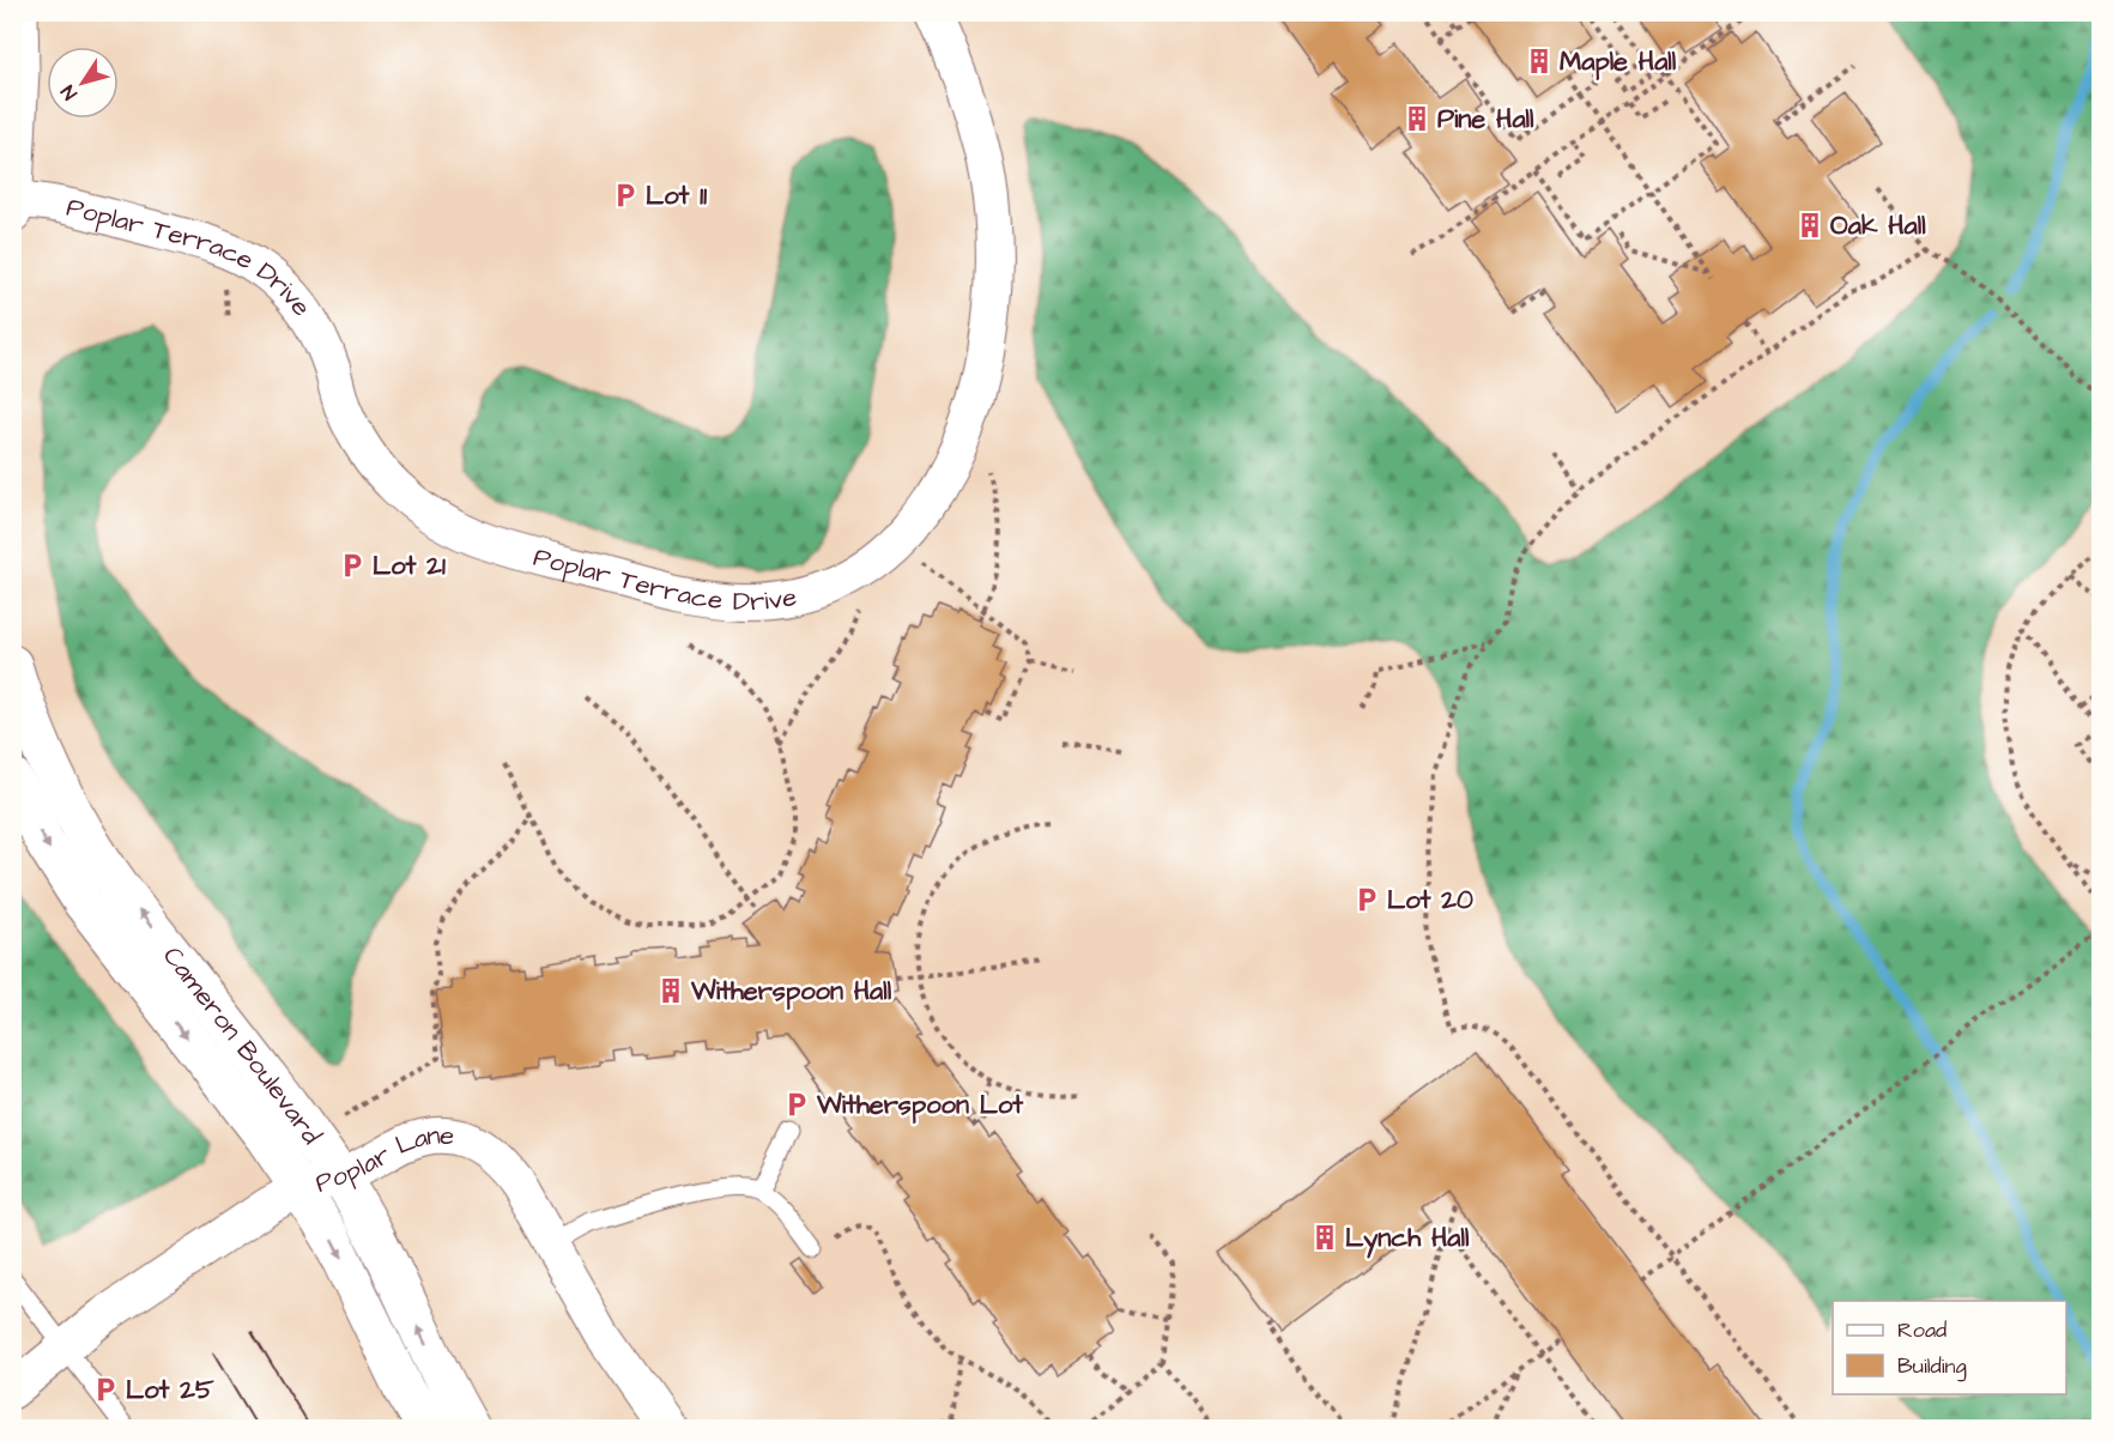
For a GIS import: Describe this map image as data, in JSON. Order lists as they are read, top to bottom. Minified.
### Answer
{"streets":{"street":["Poplar Terrace Drive","Cameron Boulevard","Poplar Lane"]},"crossings":[["Cameron Boulevard","Poplar Lane"]],"places":{"building":["Maple Hall","Pine Hall","Oak Hall","Witherspoon Hall","Lynch Hall"],"parking":["Lot 11","Lot 21","Lot 20","Witherspoon Lot","Lot 25"]},"legend":["Road","Building"],"north":"bottom left"}
